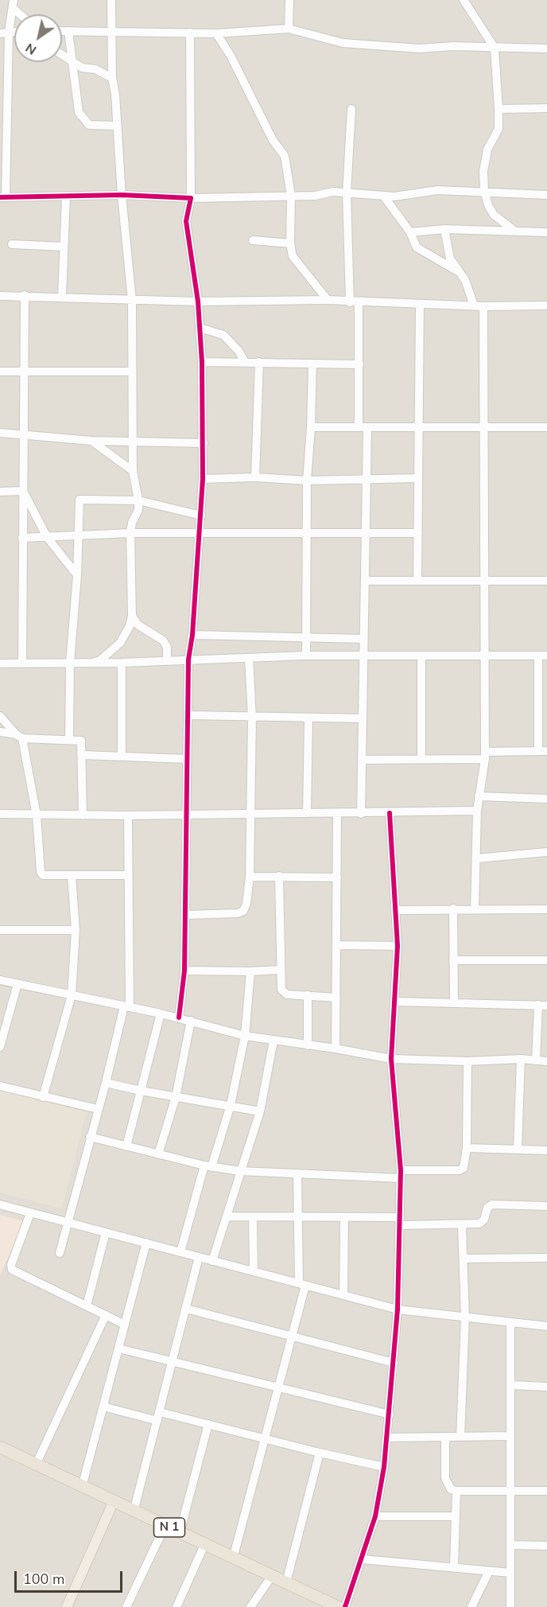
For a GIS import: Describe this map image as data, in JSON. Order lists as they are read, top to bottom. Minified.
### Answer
{"streets":{"highway":["N 1"]},"scale_bar":"100 m","north":"bottom left"}
